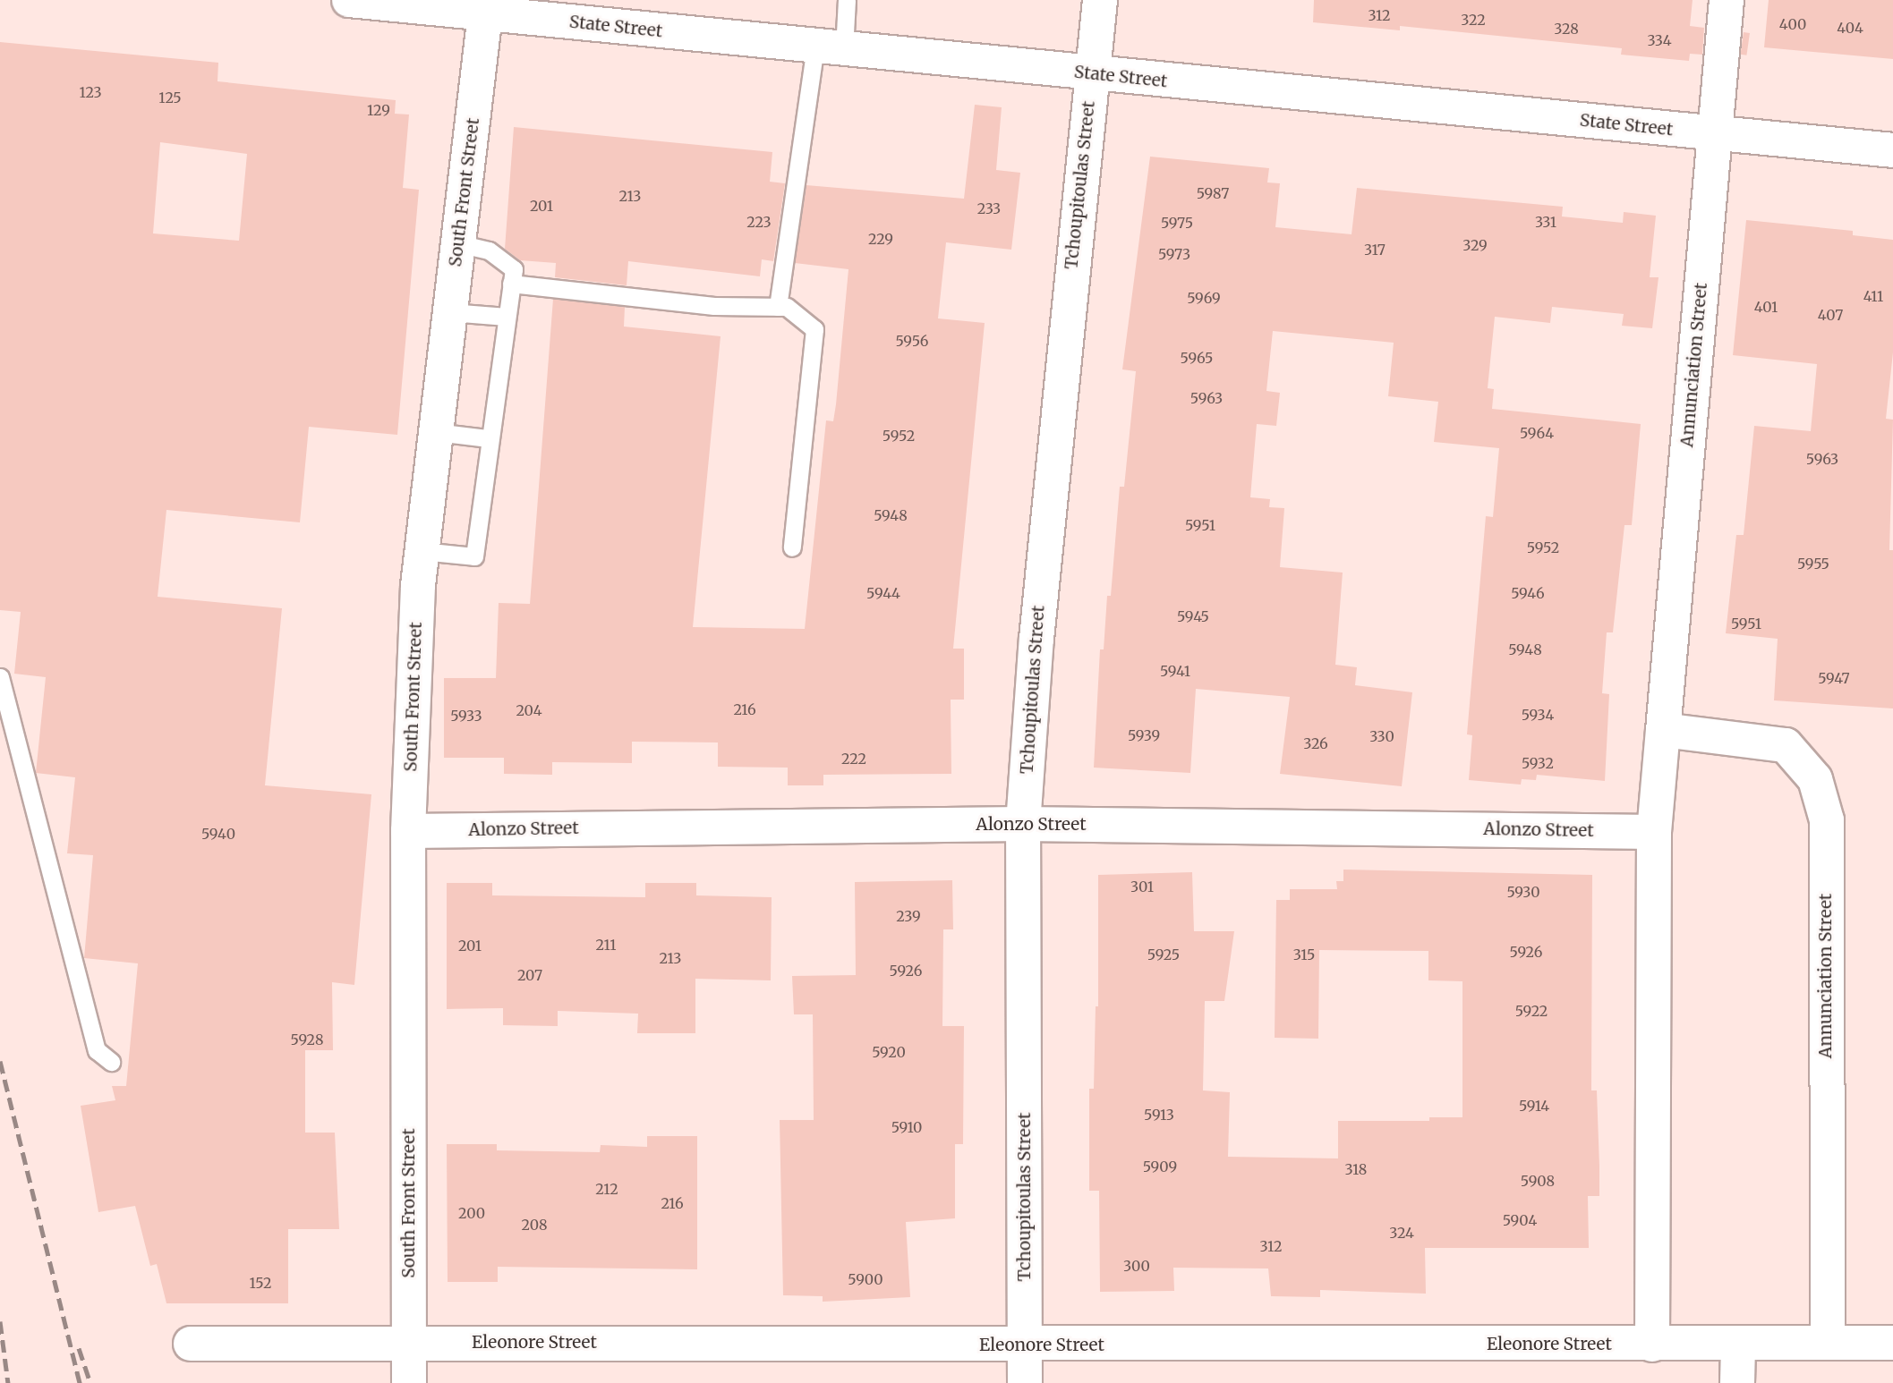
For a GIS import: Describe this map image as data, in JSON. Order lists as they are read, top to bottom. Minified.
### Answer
{"streets":{"street":["State Street","Tchoupitoulas Street","South Front Street","Annunciation Street","Alonzo Street","Eleonore Street"]},"crossings":[["State Street","Tchoupitoulas Street"],["State Street","South Front Street"],["State Street","Annunciation Street"],["Tchoupitoulas Street","Alonzo Street"],["Tchoupitoulas Street","Eleonore Street"],["South Front Street","Alonzo Street"],["South Front Street","Eleonore Street"],["Annunciation Street","Alonzo Street"],["Annunciation Street","Eleonore Street"]],"house_numbers":["312","322","400","404","328","334","123","125","129","5987","213","201","233","223","331","5975","229","329","317","5973","411","5969","401","407","5956","5965","5963","5964","5952","5963","5948","5951","5952","5955","5944","5946","5945","5951","5948","5941","5947","216","204","5934","5933","5939","330","326","222","5932","5940","301","5930","239","211","201","5926","5925","315","213","5926","207","5922","5928","5920","5914","5913","5910","5909","318","5908","212","216","200","5904","208","324","312","300","5900","152"]}
